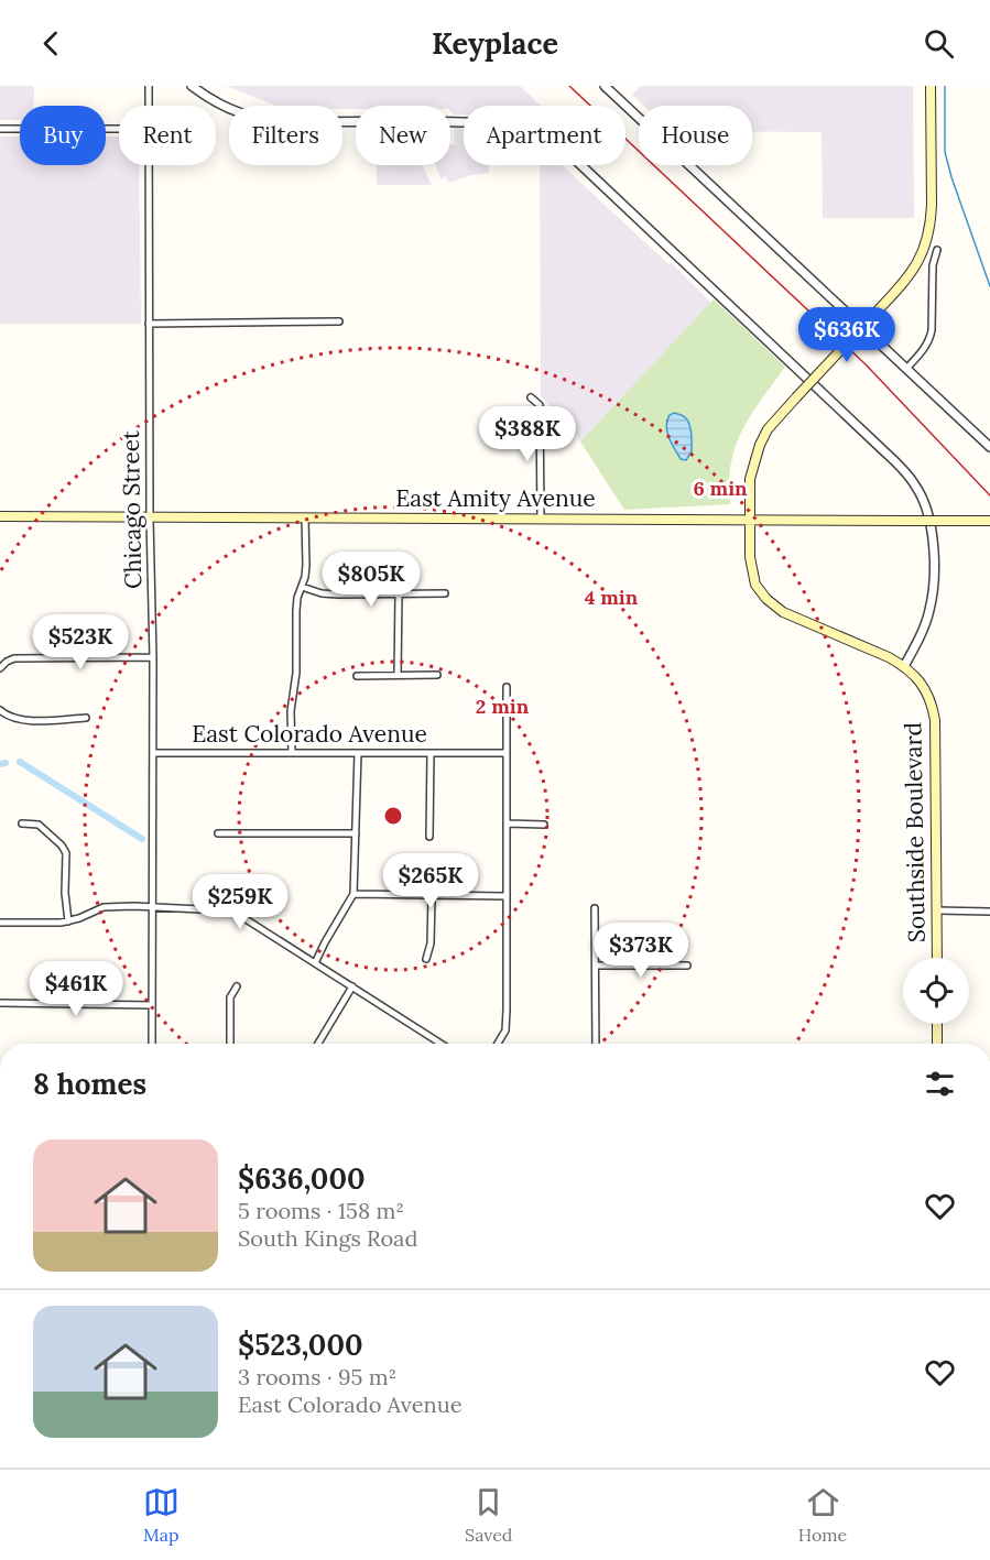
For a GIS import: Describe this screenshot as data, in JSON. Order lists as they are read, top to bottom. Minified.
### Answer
{"streets":{"main road":["East Amity Avenue","Southside Boulevard"],"street":["Chicago Street","East Colorado Avenue"]},"crossings":[["East Amity Avenue","Chicago Street"],["Chicago Street","East Colorado Avenue"]],"page":{"header":"Keyplace","chip":["Buy","Rent","Filters","New","Apartment","House"],"price":["$636K","$388K","$805K","$523K","$265K","$259K","$373K","$461K"],"heading":"8 homes","list":[{"name":"$636,000","note":"5 rooms · 158 m² · South Kings Road"},{"name":"$523,000","note":"3 rooms · 95 m² · East Colorado Avenue"}],"tabs":["Map","Saved","Home"]},"rings":["6 min","4 min","2 min"]}
